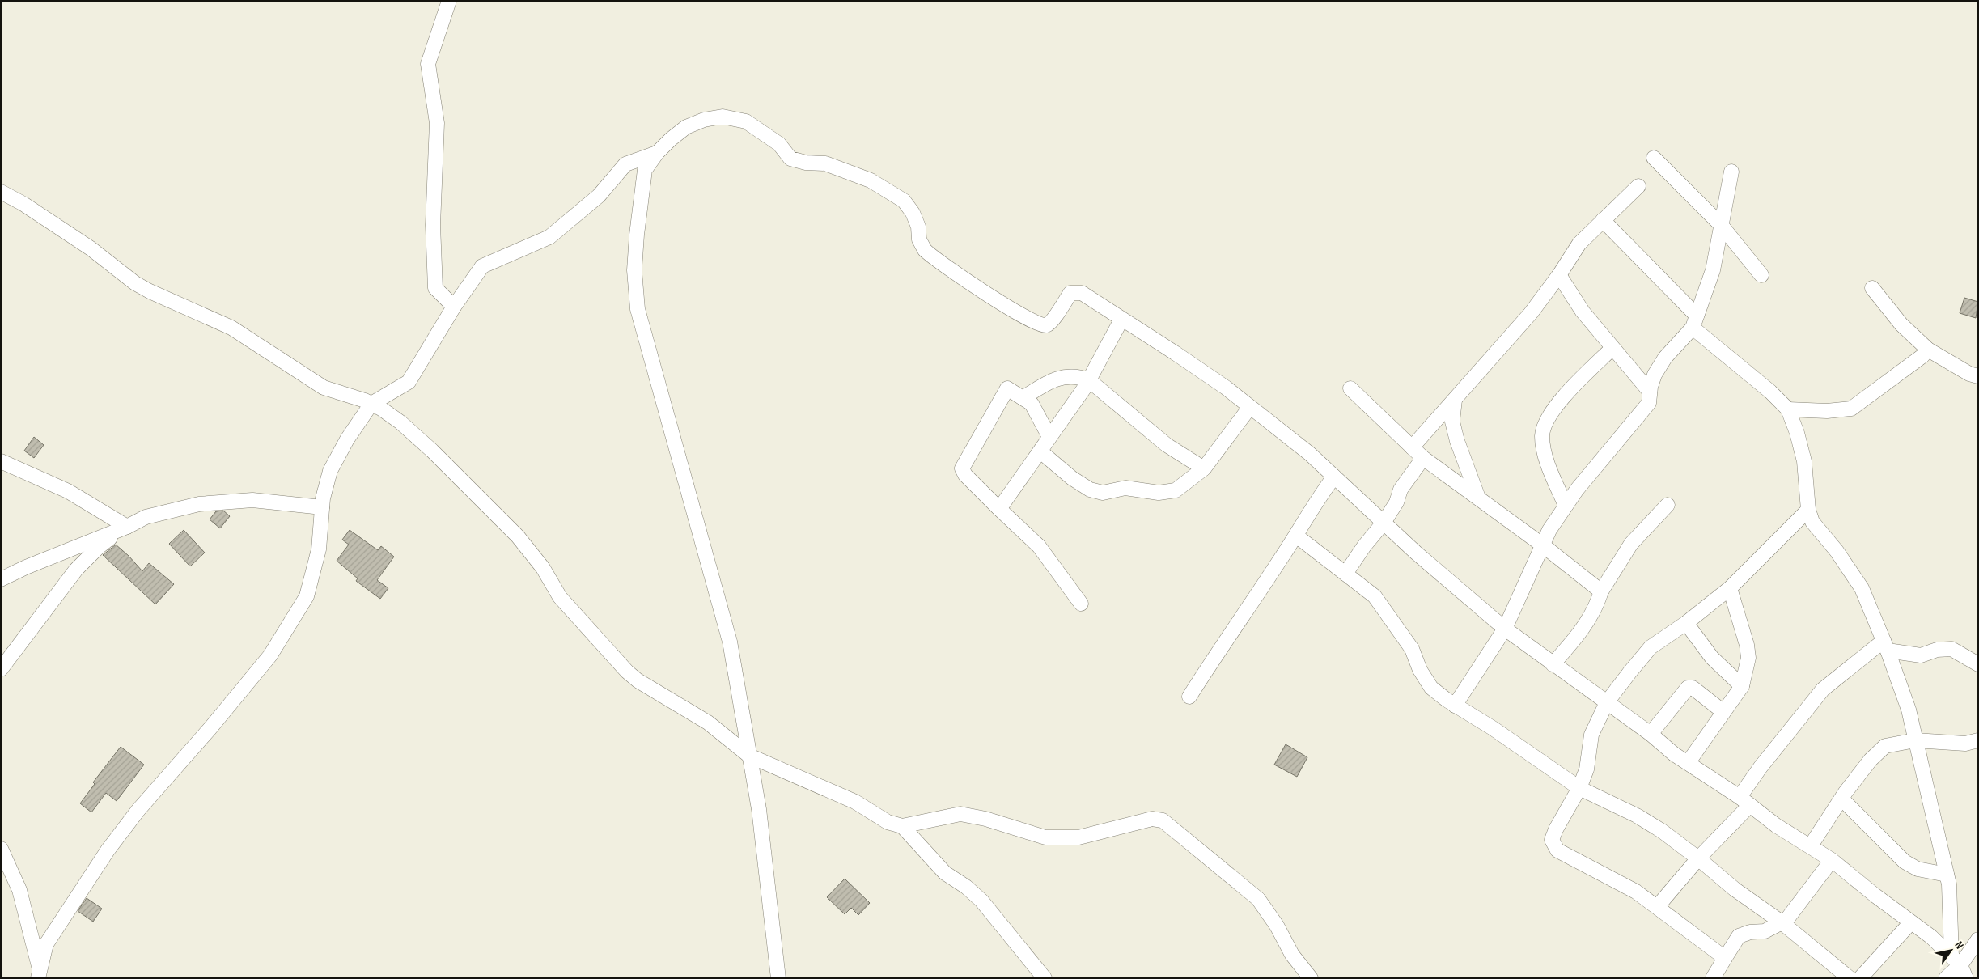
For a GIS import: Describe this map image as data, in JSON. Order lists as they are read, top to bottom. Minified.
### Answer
{"north":"top right"}
